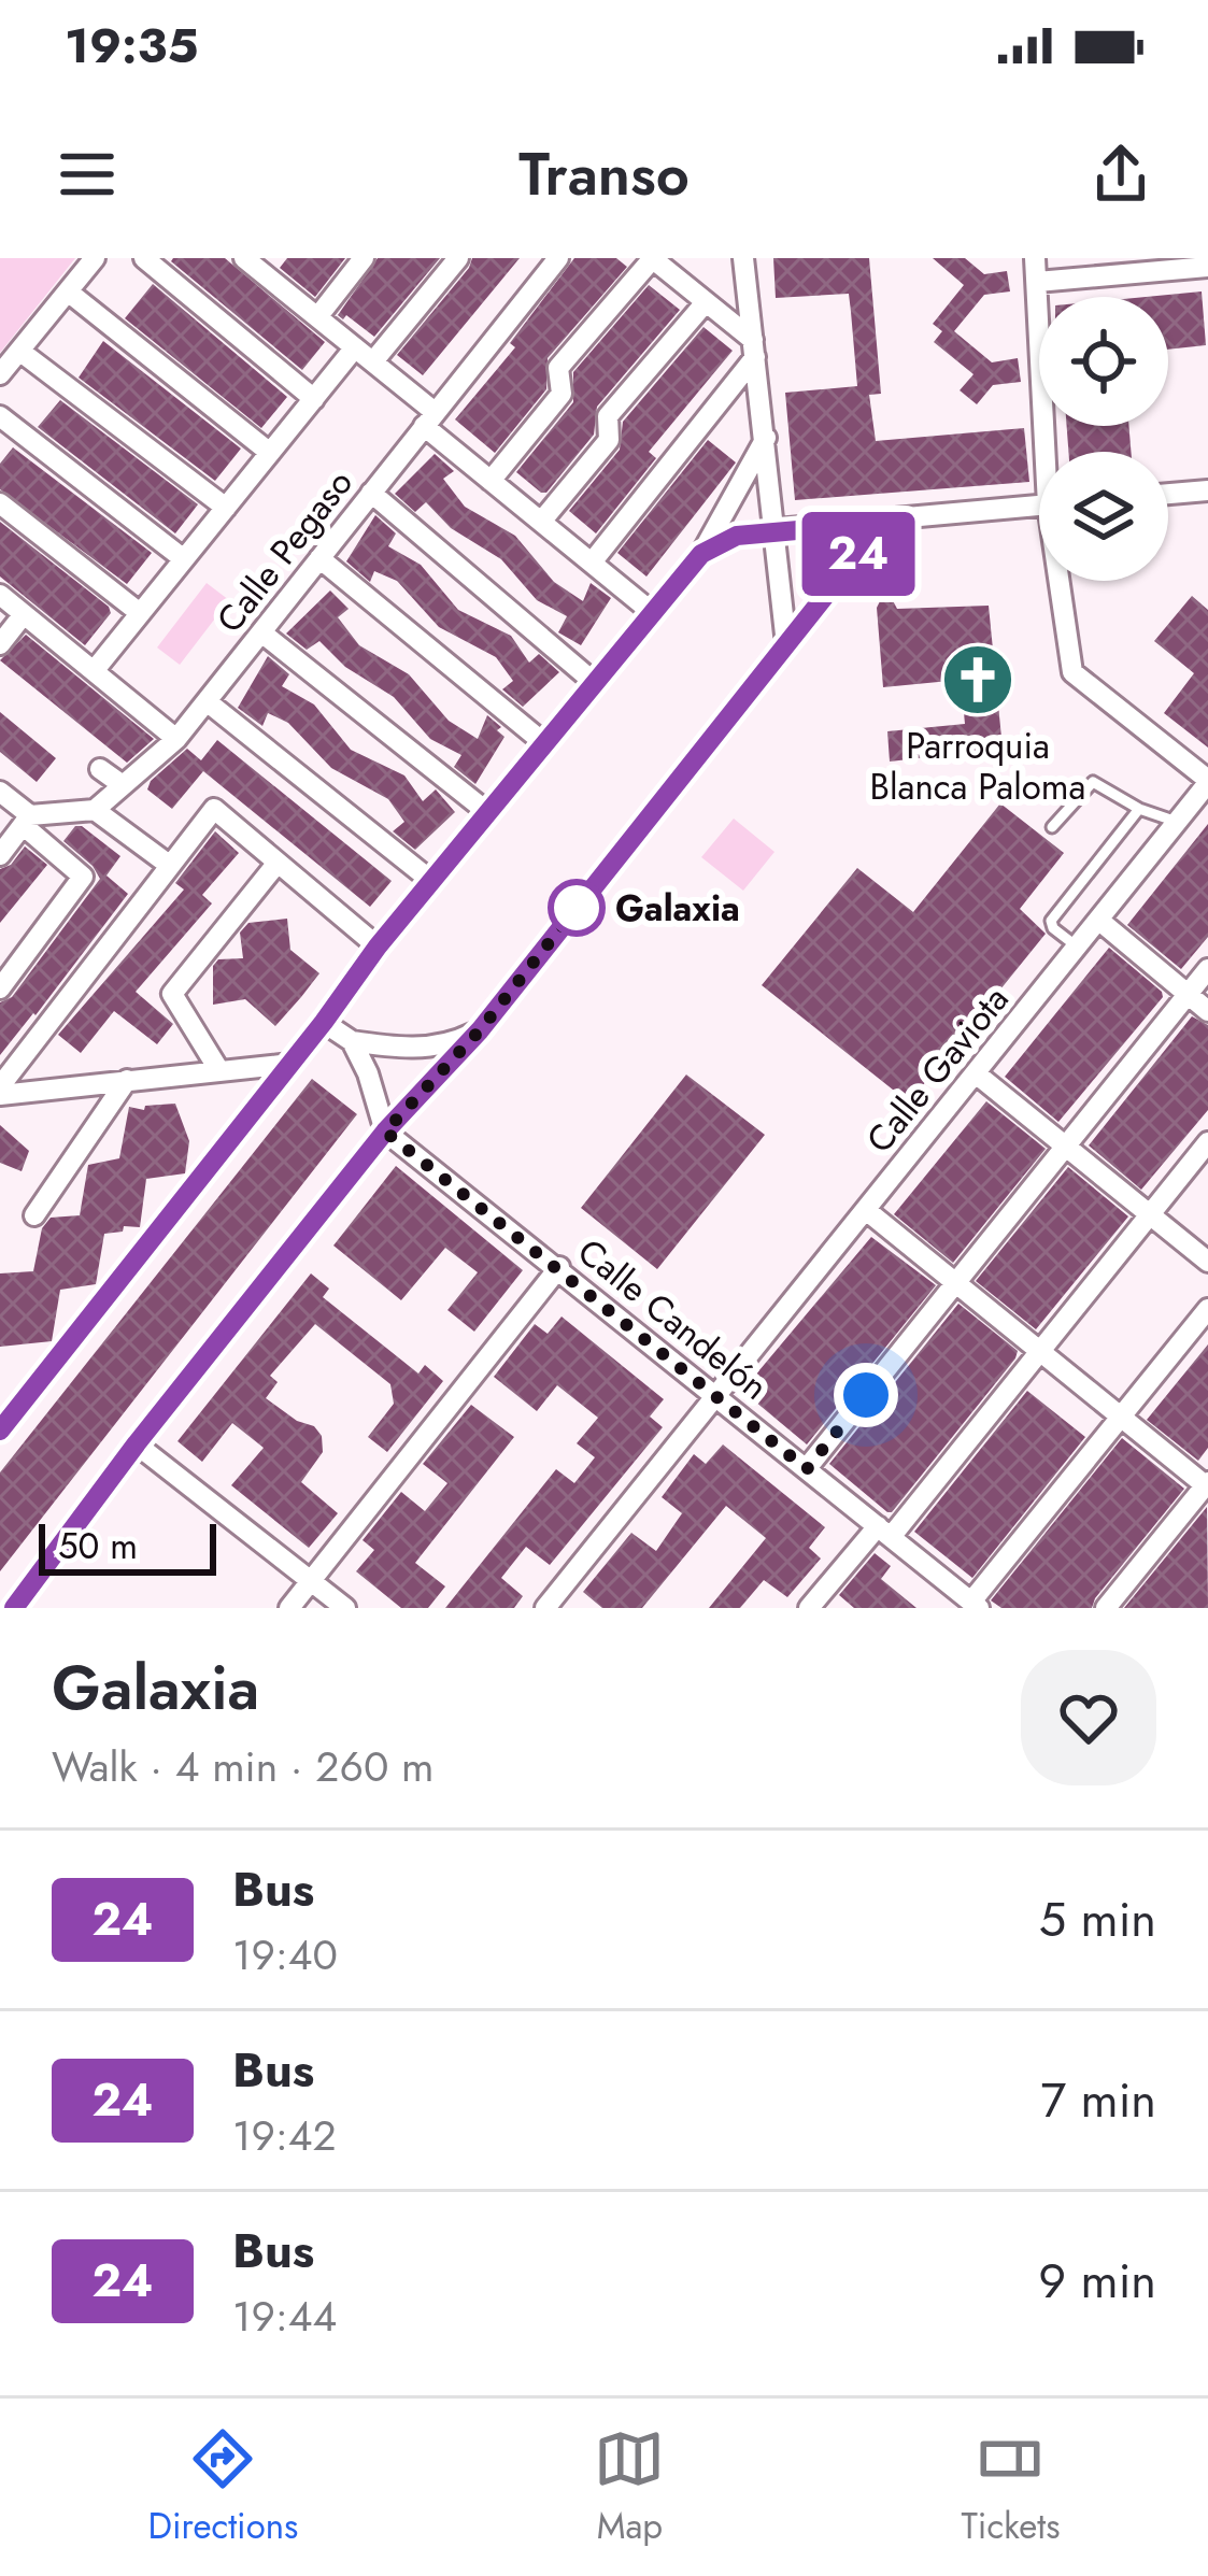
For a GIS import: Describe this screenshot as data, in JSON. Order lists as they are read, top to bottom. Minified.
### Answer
{"streets":{"street":["Calle Pegaso","Calle Gaviota","Calle Candelón"]},"crossings":[["Calle Gaviota","Calle Candelón"]],"places":{"church":["Parroquia Blanca Paloma"],"other":["Galaxia"]},"lines":["bus line 24"],"scale_bar":"50 m","page":{"status":"19:35","header":"Transo","on_map":"24","scale":"50 m","heading":["Galaxia","Walk · 4 min · 260 m"],"list":[{"mark":"24","name":"Bus","note":"19:40","value":"5 min"},{"mark":"24","name":"Bus","note":"19:42","value":"7 min"},{"mark":"24","name":"Bus","note":"19:44","value":"9 min"}],"tabs":["Directions","Map","Tickets"]}}
